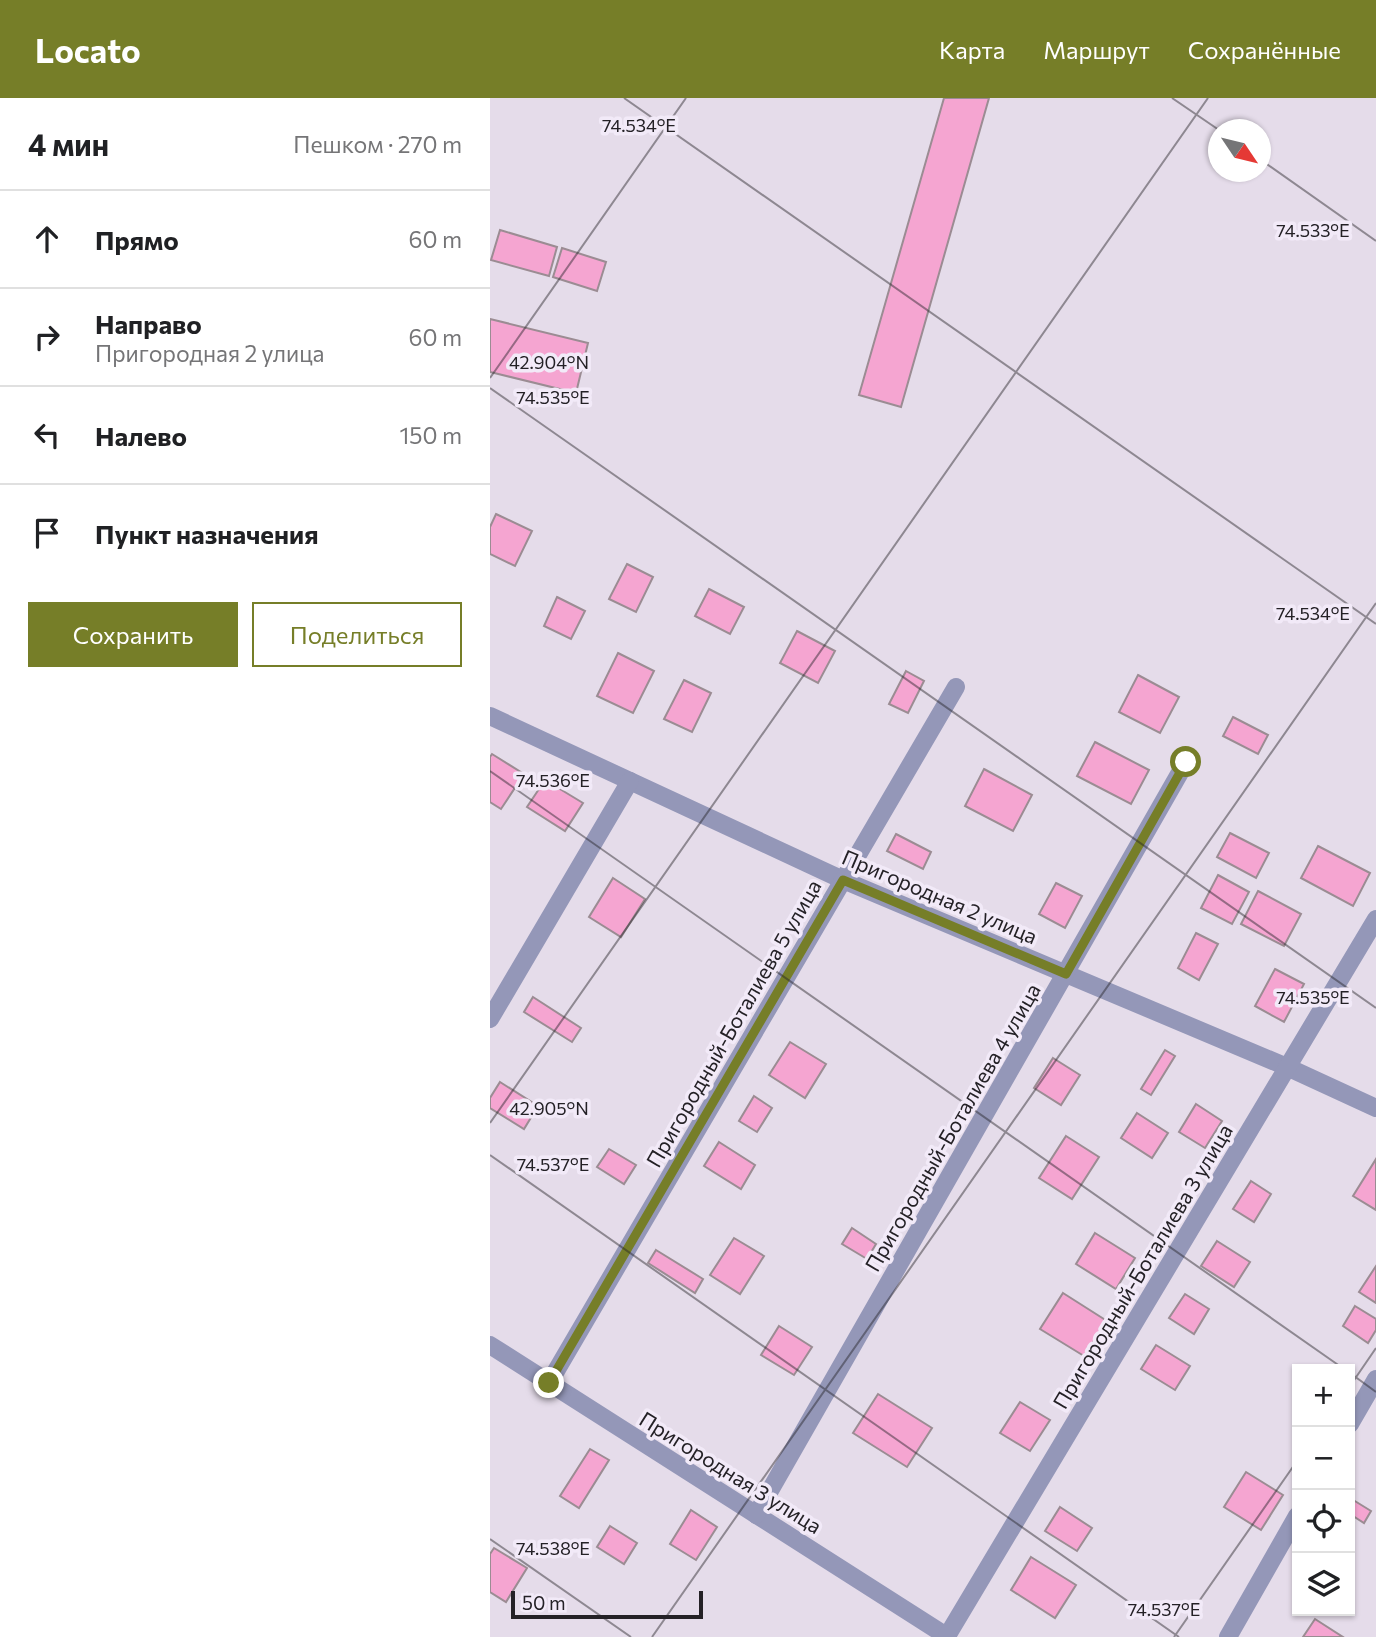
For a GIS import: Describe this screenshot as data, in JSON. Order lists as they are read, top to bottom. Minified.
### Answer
{"streets":{"street":["Пригородная 2 улица","Пригородный-Боталиева 5 улица","Пригородный-Боталиева 4 улица","Пригородный-Боталиева 3 улица","Пригородная 3 улица"]},"crossings":[["Пригородная 2 улица","Пригородный-Боталиева 5 улица"],["Пригородная 2 улица","Пригородный-Боталиева 4 улица"],["Пригородная 2 улица","Пригородный-Боталиева 3 улица"],["Пригородный-Боталиева 5 улица","Пригородная 3 улица"],["Пригородный-Боталиева 4 улица","Пригородная 3 улица"],["Пригородный-Боталиева 3 улица","Пригородная 3 улица"]],"scale_bar":"50 m","north":"bottom right","page":{"header":"Locato","nav":["Карта","Маршрут","Сохранённые"],"heading":["4 мин","Пешком · 270 m"],"list":[["Прямо","60 m"],["Направо","Пригородная 2 улица","60 m"],["Налево","150 m"],"Пункт назначения"],"buttons":["Сохранить","Поделиться"],"map_buttons":["+","−"],"scale":"50 m"},"coordinates":["74.534°E","74.533°E","42.904°N","74.535°E","74.536°E","42.905°N","74.537°E","74.538°E"]}
